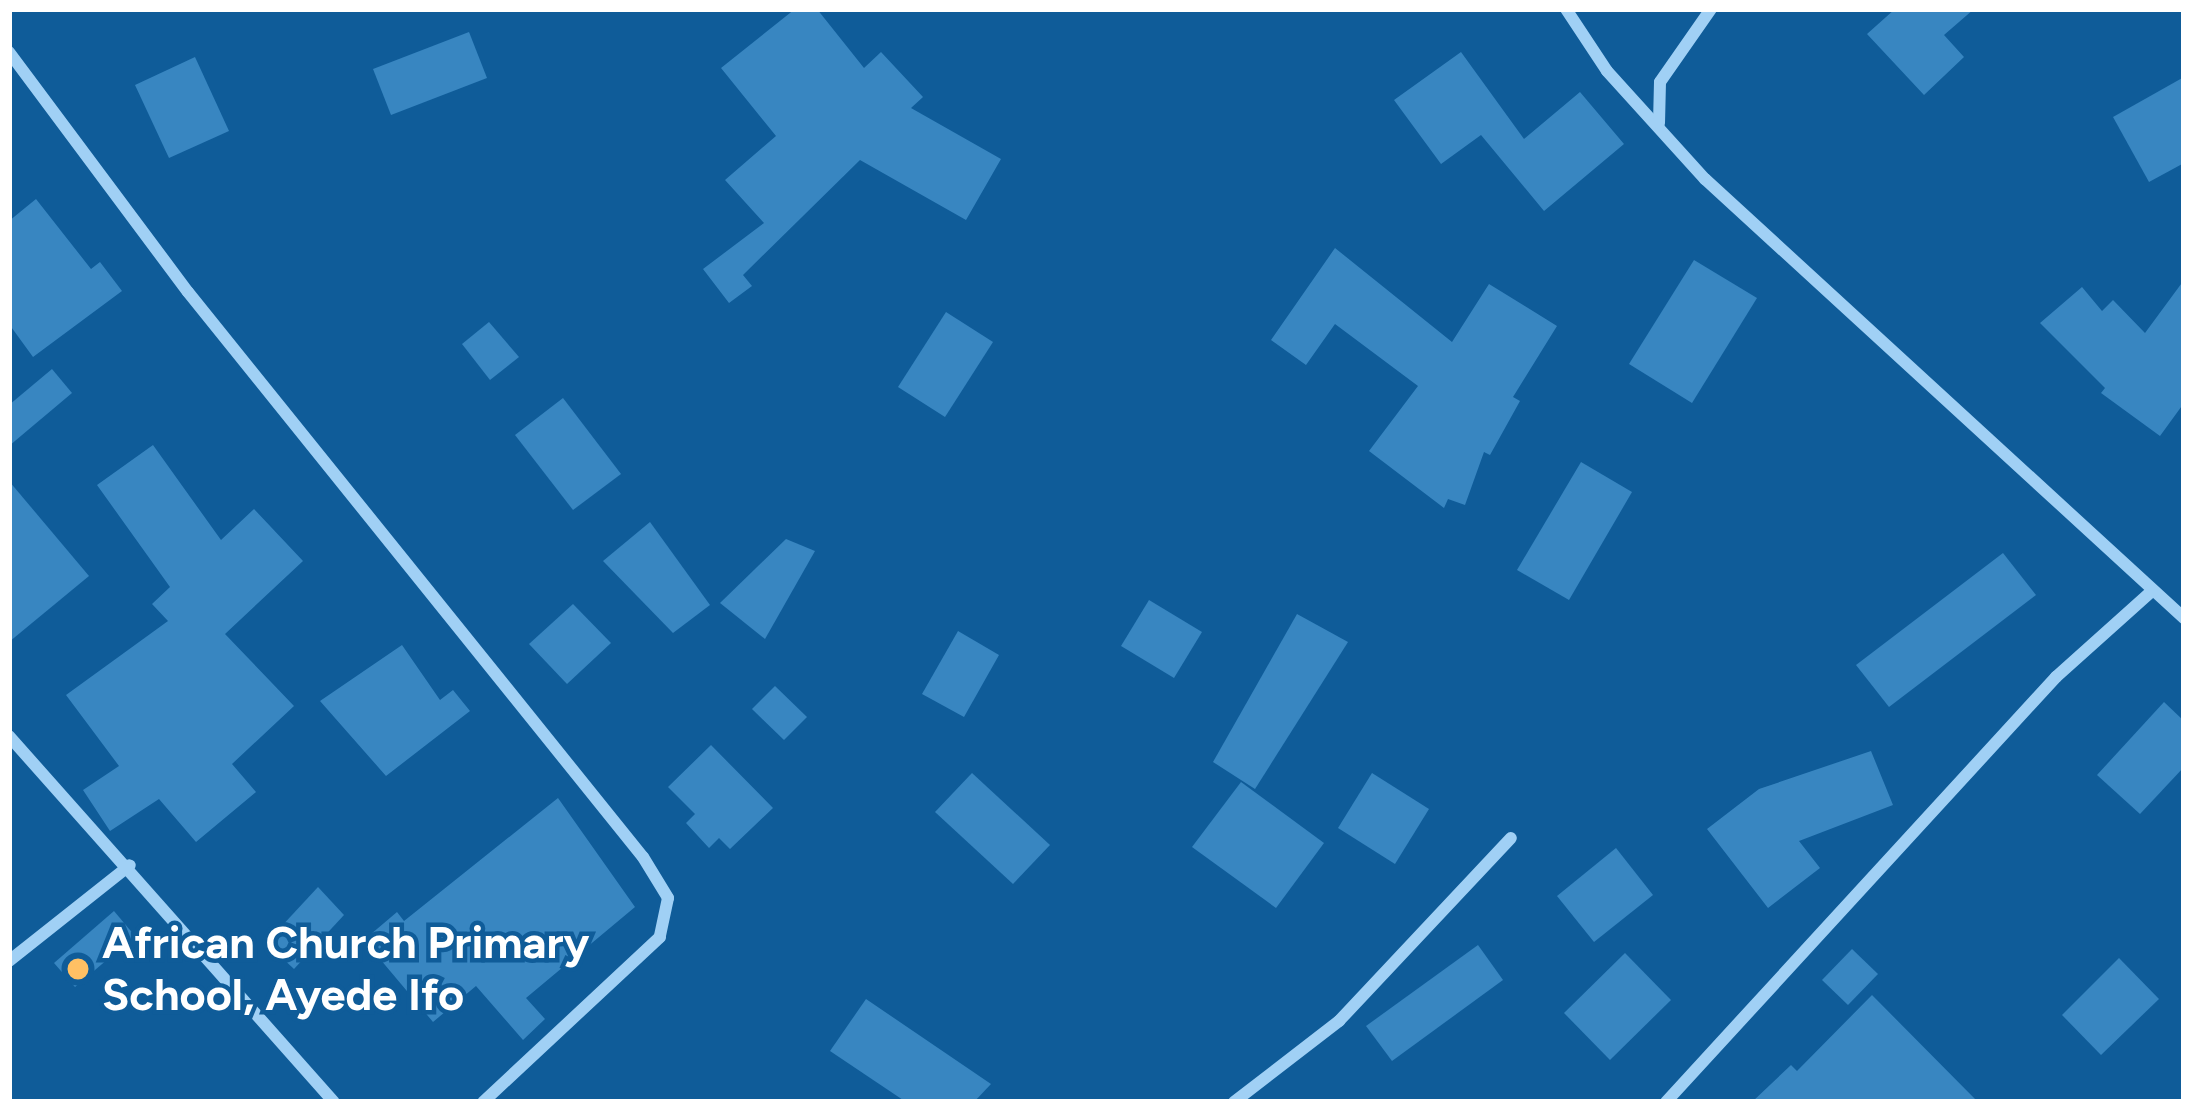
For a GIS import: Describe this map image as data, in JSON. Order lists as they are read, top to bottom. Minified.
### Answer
{"places":["African Church Primary School, Ayede Ifo"]}
